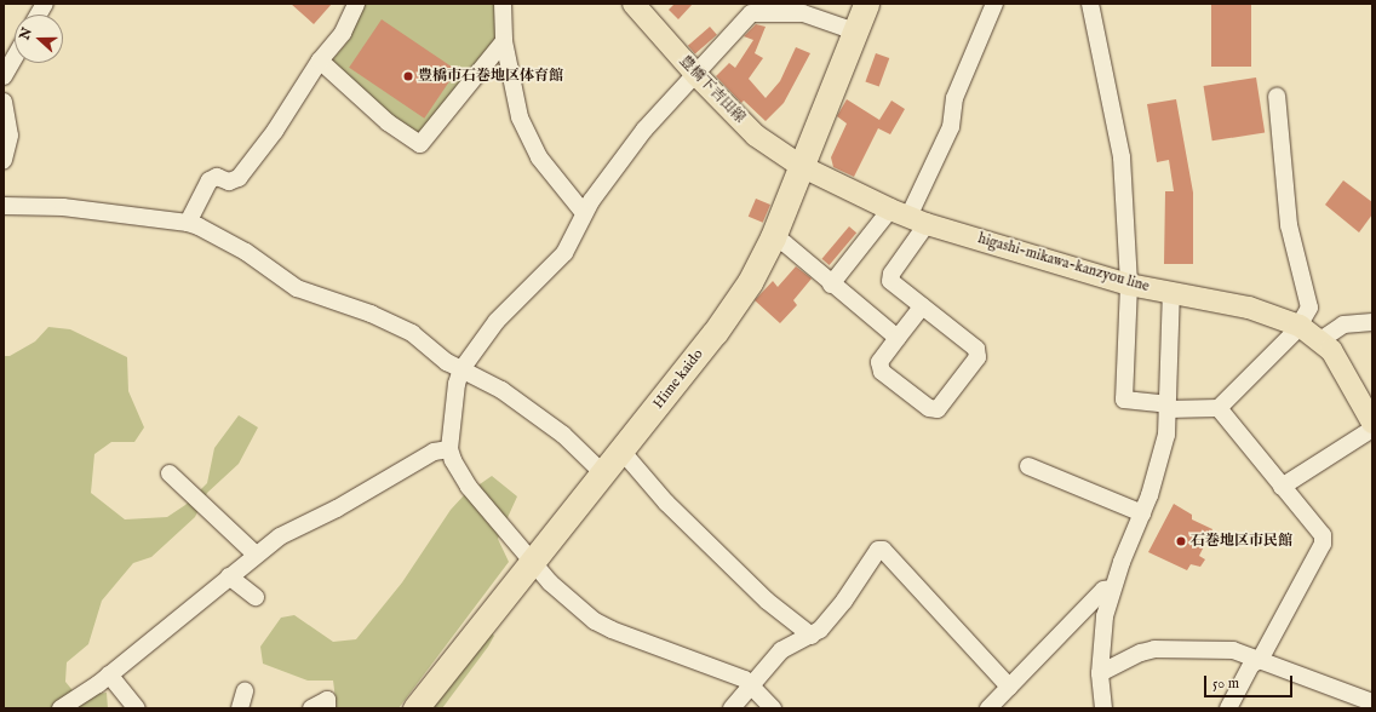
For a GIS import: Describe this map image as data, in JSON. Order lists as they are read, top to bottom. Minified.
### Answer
{"streets":{"highway":["Hime kaido"],"main road":["豊橋下吉田線","higashi-mikawa-kanzyou line"]},"crossings":[["豊橋下吉田線","higashi-mikawa-kanzyou line"],["豊橋下吉田線","Hime kaido"],["higashi-mikawa-kanzyou line","Hime kaido"]],"places":["豊橋市石巻地区体育館","石巻地区市民館"],"scale_bar":"50 m","north":"left"}
